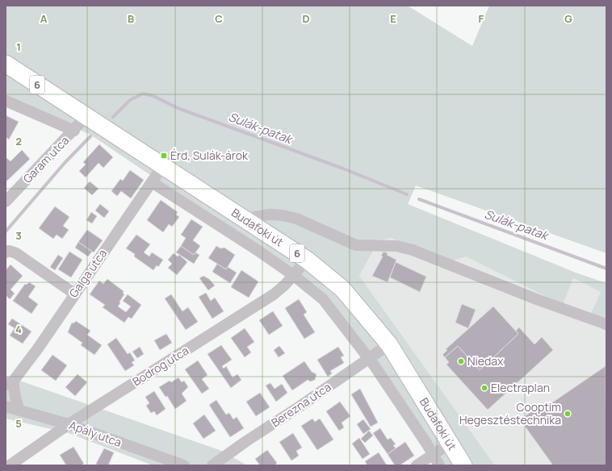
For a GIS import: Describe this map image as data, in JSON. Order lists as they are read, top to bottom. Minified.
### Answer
{"streets":{"main road":["6","Budafoki út"],"street":["Garam utca","Galga utca","Bodrog utca","Berezna utca","Apály utca"]},"crossings":[["Garam utca","Budafoki út"],["Budafoki út","Galga utca"],["Budafoki út","Bodrog utca"],["Budafoki út","Berezna utca"],["Galga utca","Apály utca"],["Bodrog utca","Apály utca"]],"water":["Sulák-patak"],"places":{"transit":["Érd, Sulák-árok"],"other":["Niedax","Electraplan","Cooptim Hegesztéstechnika"]},"grid":{"columns":["A","B","C","D","E","F","G"],"rows":["1","2","3","4","5"]}}
